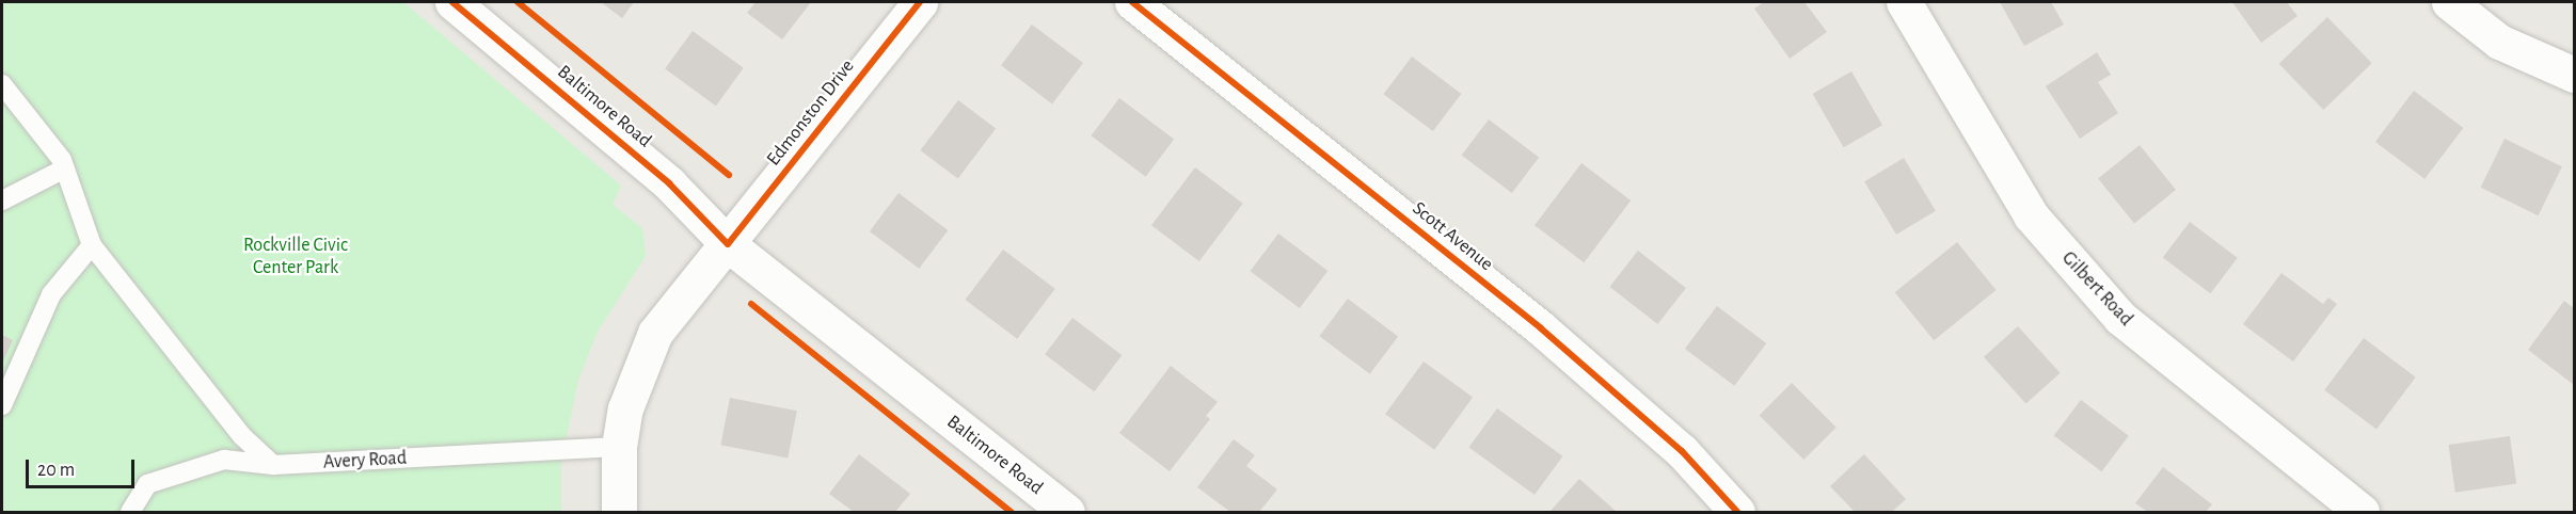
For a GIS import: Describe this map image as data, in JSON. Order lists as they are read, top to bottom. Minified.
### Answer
{"streets":{"street":["Baltimore Road","Edmonston Drive","Scott Avenue","Gilbert Road"],"lane":["Avery Road"]},"crossings":[["Baltimore Road","Edmonston Drive"],["Edmonston Drive","Avery Road"]],"parks":["Rockville Civic Center Park"],"scale_bar":"20 m"}
